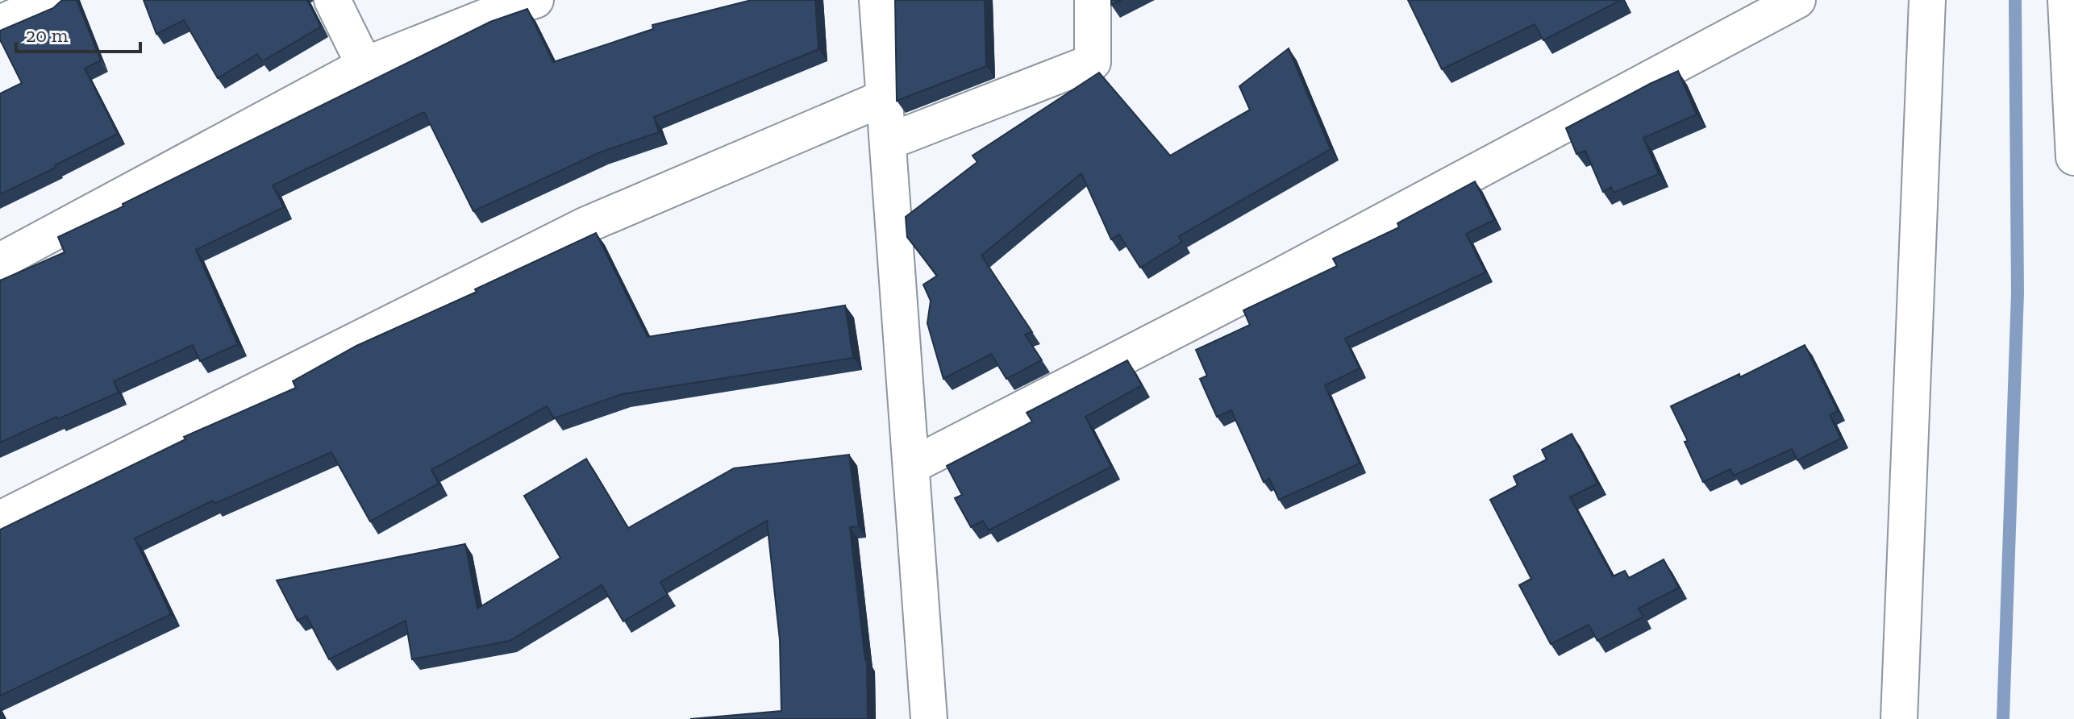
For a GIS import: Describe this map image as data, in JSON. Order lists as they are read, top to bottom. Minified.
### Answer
{"scale_bar":"20 m"}
